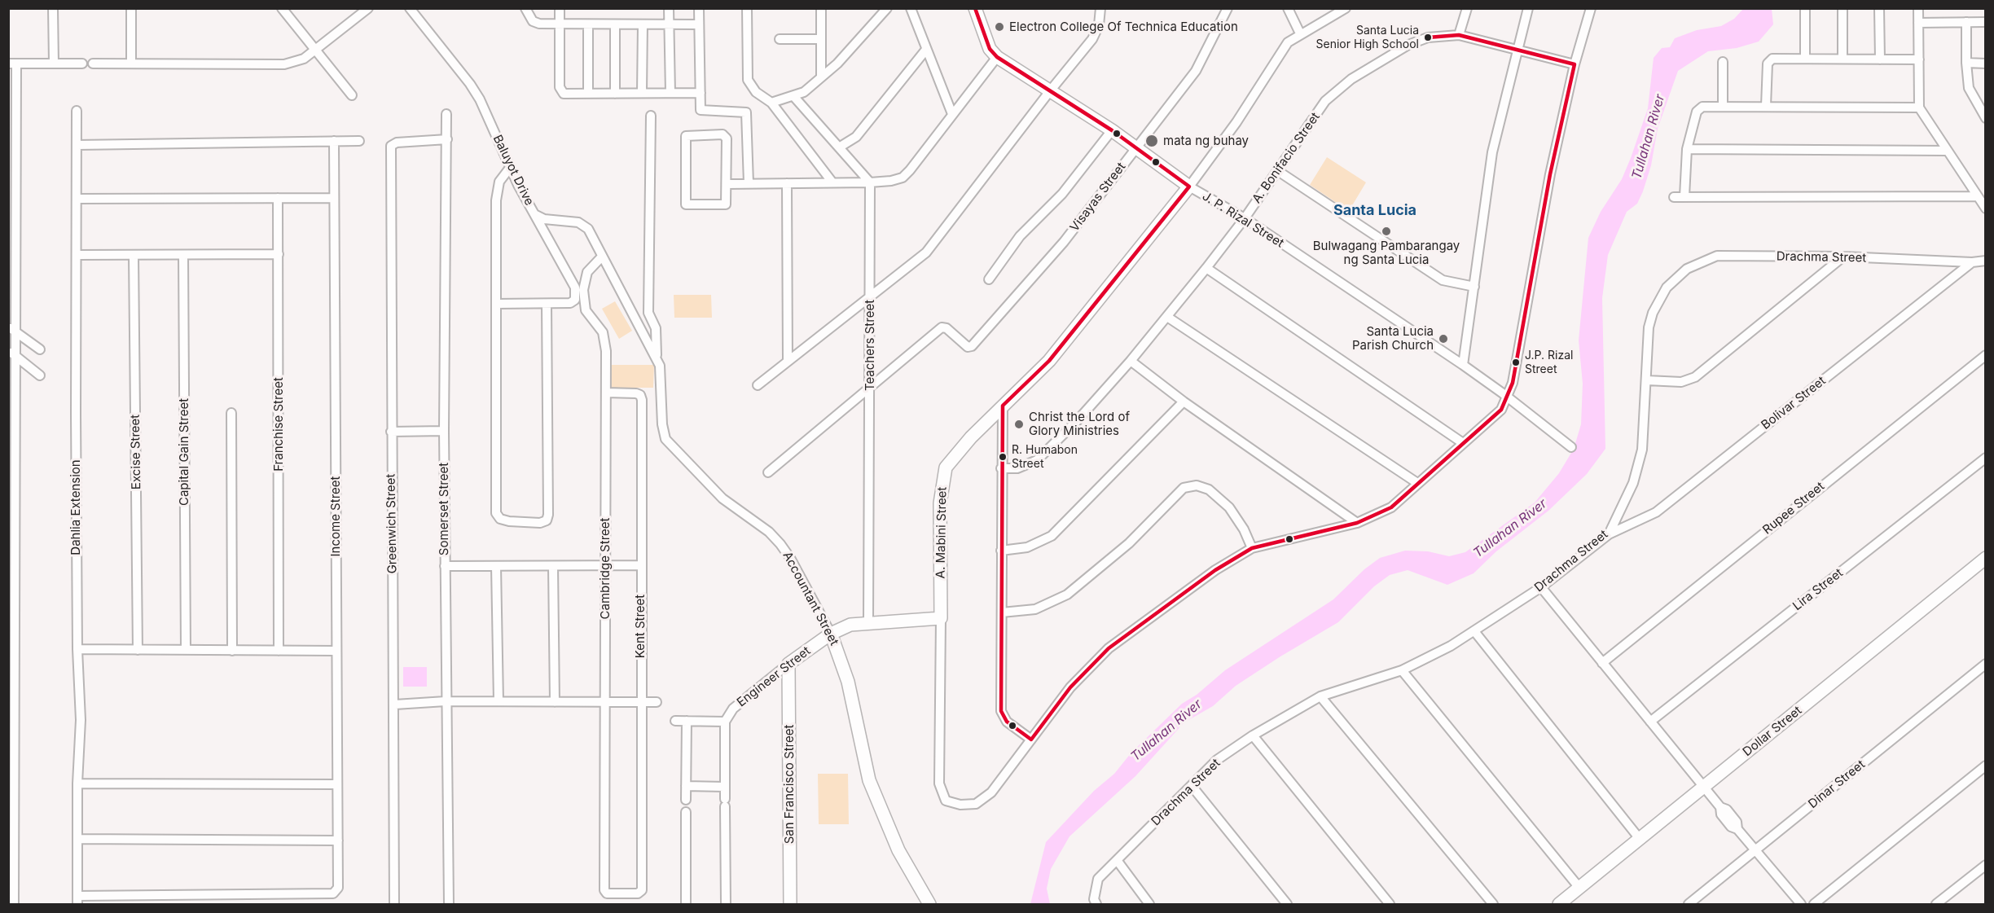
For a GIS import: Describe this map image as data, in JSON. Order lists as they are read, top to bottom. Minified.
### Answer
{"streets":{"street":["A. Bonifacio Street","Baluyot Drive","Visayas Street","J. P. Rizal Street","Drachma Street","Teachers Street","Bolivar Street","Franchise Street","Excise Street","Capital Gain Street","Dahlia Extension","Rupee Street","Somerset Street","Income Street","Greenwich Street","A. Mabini Street","Cambridge Street","Lira Street","Accountant Street","Kent Street","Engineer Street","Dollar Street","San Francisco Street","Dinar Street"]},"crossings":[["A. Bonifacio Street","J. P. Rizal Street"],["Baluyot Drive","Cambridge Street"],["Baluyot Drive","Accountant Street"],["Visayas Street","J. P. Rizal Street"],["Visayas Street","Teachers Street"],["J. P. Rizal Street","A. Mabini Street"],["Drachma Street","Bolivar Street"],["Teachers Street","Engineer Street"],["Dahlia Extension","Income Street"],["Somerset Street","Greenwich Street"],["A. Mabini Street","Engineer Street"],["Cambridge Street","Kent Street"],["Accountant Street","Engineer Street"],["Engineer Street","San Francisco Street"]],"districts":["Santa Lucia"],"water":["Tullahan River"],"places":["Electron College Of Technica Education","Santa Lucia Senior High School","mata ng buhay","Bulwagang Pambarangay ng Santa Lucia","Santa Lucia Parish Church","J.P. Rizal Street","Christ the Lord of Glory Ministries","R. Humabon Street"]}
